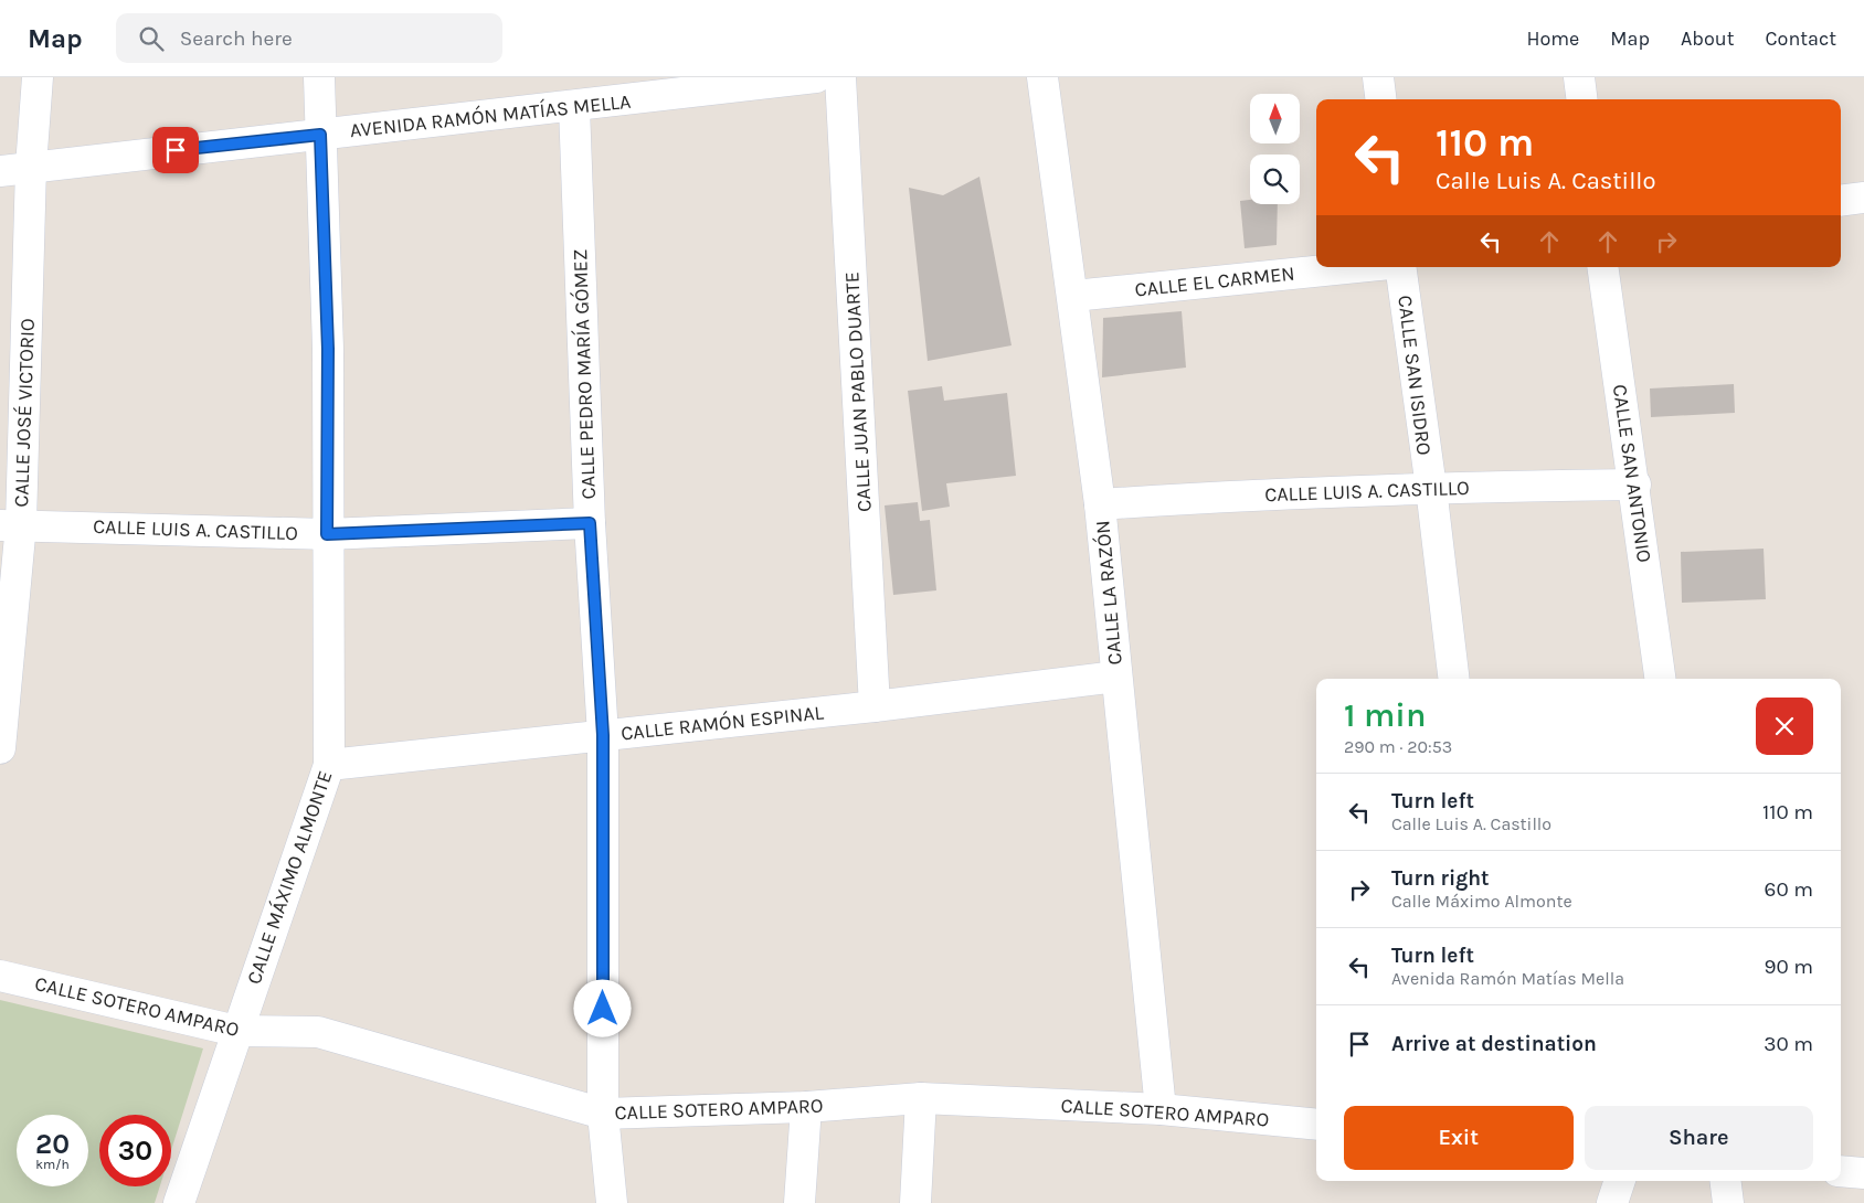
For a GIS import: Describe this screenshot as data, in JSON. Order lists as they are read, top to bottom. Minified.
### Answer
{"streets":{"street":["AVENIDA RAMÓN MATÍAS MELLA","CALLE EL CARMEN","CALLE PEDRO MARÍA GÓMEZ","CALLE SAN ISIDRO","CALLE JUAN PABLO DUARTE","CALLE JOSÉ VICTORIO","CALLE SAN ANTONIO","CALLE LUIS A. CASTILLO","CALLE LA RAZÓN","CALLE RAMÓN ESPINAL","CALLE MÁXIMO ALMONTE","CALLE SOTERO AMPARO"]},"crossings":[["AVENIDA RAMÓN MATÍAS MELLA","CALLE PEDRO MARÍA GÓMEZ"],["AVENIDA RAMÓN MATÍAS MELLA","CALLE JOSÉ VICTORIO"],["AVENIDA RAMÓN MATÍAS MELLA","CALLE MÁXIMO ALMONTE"],["CALLE EL CARMEN","CALLE LA RAZÓN"],["CALLE PEDRO MARÍA GÓMEZ","CALLE LUIS A. CASTILLO"],["CALLE PEDRO MARÍA GÓMEZ","CALLE RAMÓN ESPINAL"],["CALLE PEDRO MARÍA GÓMEZ","CALLE SOTERO AMPARO"],["CALLE SAN ISIDRO","CALLE LUIS A. CASTILLO"],["CALLE JUAN PABLO DUARTE","CALLE RAMÓN ESPINAL"],["CALLE JOSÉ VICTORIO","CALLE LUIS A. CASTILLO"],["CALLE SAN ANTONIO","CALLE LUIS A. CASTILLO"],["CALLE LUIS A. CASTILLO","CALLE LA RAZÓN"],["CALLE LUIS A. CASTILLO","CALLE MÁXIMO ALMONTE"],["CALLE LA RAZÓN","CALLE RAMÓN ESPINAL"],["CALLE LA RAZÓN","CALLE SOTERO AMPARO"],["CALLE RAMÓN ESPINAL","CALLE MÁXIMO ALMONTE"],["CALLE MÁXIMO ALMONTE","CALLE SOTERO AMPARO"]],"north":"top","page":{"header":"Map","search":"Search here","nav":["Home","Map","About","Contact"],"turn":["110 m","Calle Luis A. Castillo"],"heading":["1 min","290 m · 20:53"],"list":[{"name":"Turn left","note":"Calle Luis A. Castillo","value":"110 m"},{"name":"Turn right","note":"Calle Máximo Almonte","value":"60 m"},{"name":"Turn left","note":"Avenida Ramón Matías Mella","value":"90 m"},{"name":"Arrive at destination","value":"30 m"}],"buttons":["Exit","Share"],"speed":"20 km/h","limit":"30"}}
